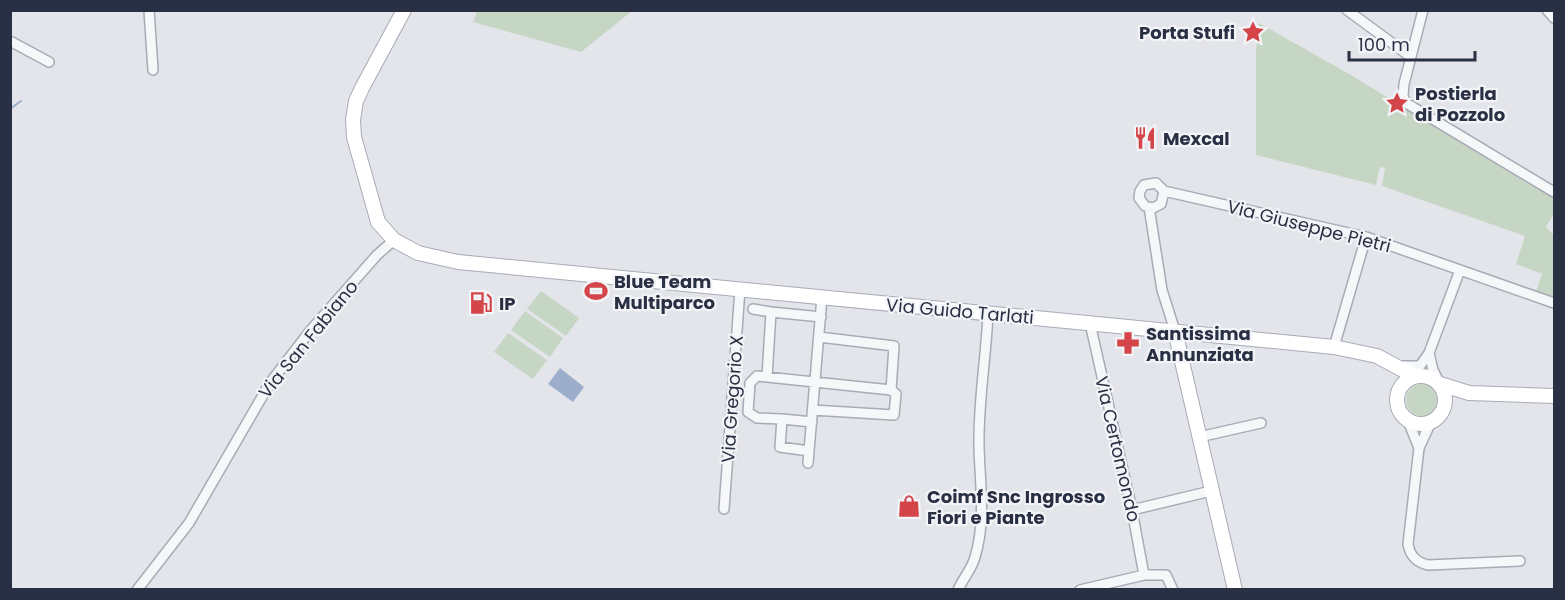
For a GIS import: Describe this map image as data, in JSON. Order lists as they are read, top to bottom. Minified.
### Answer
{"streets":{"main road":["Via Guido Tarlati"],"street":["Via Giuseppe Pietri","Via San Fabiano","Via Gregorio X","Via Certomondo"]},"crossings":[["Via Guido Tarlati","Via Gregorio X"],["Via Guido Tarlati","Via Certomondo"]],"places":{"place":["Porta Stufi","Postierla di Pozzolo"],"restaurant":["Mexcal"],"sports":["Blue Team Multiparco"],"fuel station":["IP"],"pharmacy":["Santissima Annunziata"],"shop":["Coimf Snc Ingrosso Fiori e Piante"]},"scale_bar":"100 m"}
